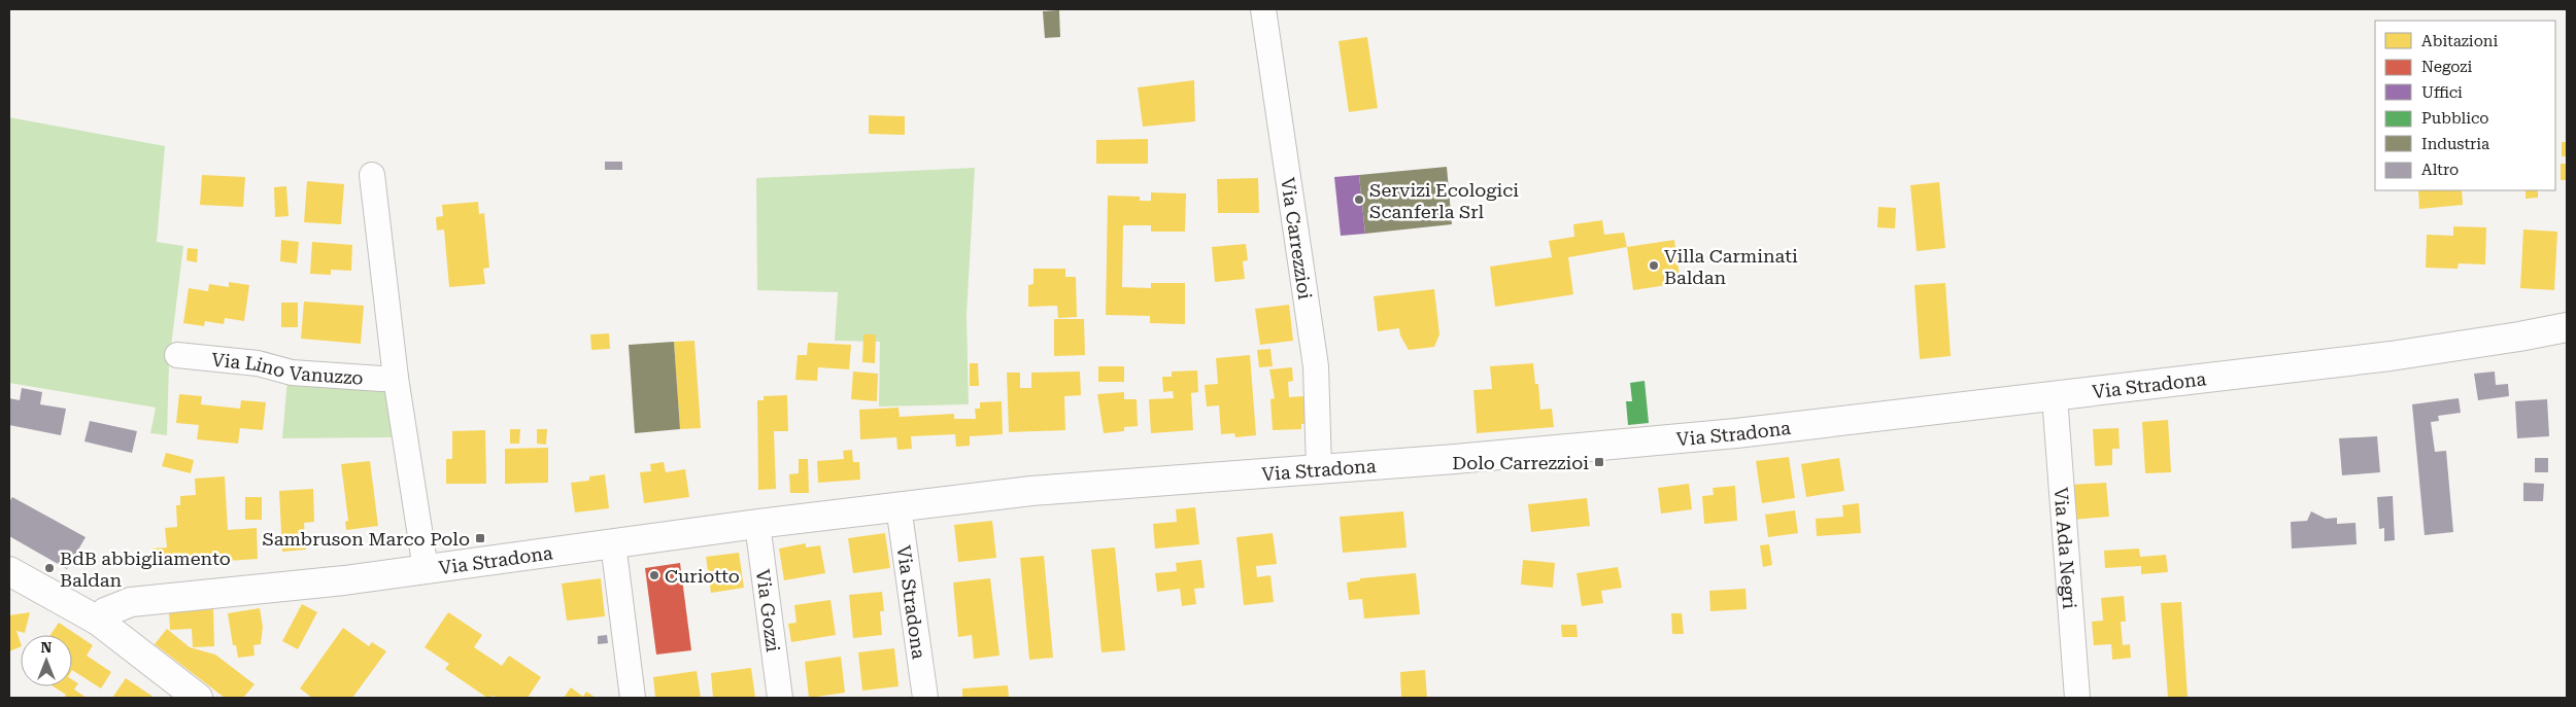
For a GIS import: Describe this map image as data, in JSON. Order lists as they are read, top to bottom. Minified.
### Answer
{"streets":{"main road":["Via Stradona"],"street":["Via Carrezzioi","Via Lino Vanuzzo","Via Ada Negri","Via Gozzi"]},"crossings":[["Via Carrezzioi","Via Stradona"],["Via Stradona","Via Ada Negri"],["Via Stradona","Via Gozzi"]],"places":{"other":["Servizi Ecologici Scanferla Srl","Villa Carminati Baldan","BdB abbigliamento Baldan","Curiotto"],"transit":["Dolo Carrezzioi","Sambruson Marco Polo"]},"legend":["Abitazioni","Negozi","Uffici","Pubblico","Industria","Altro"],"north":"top"}
